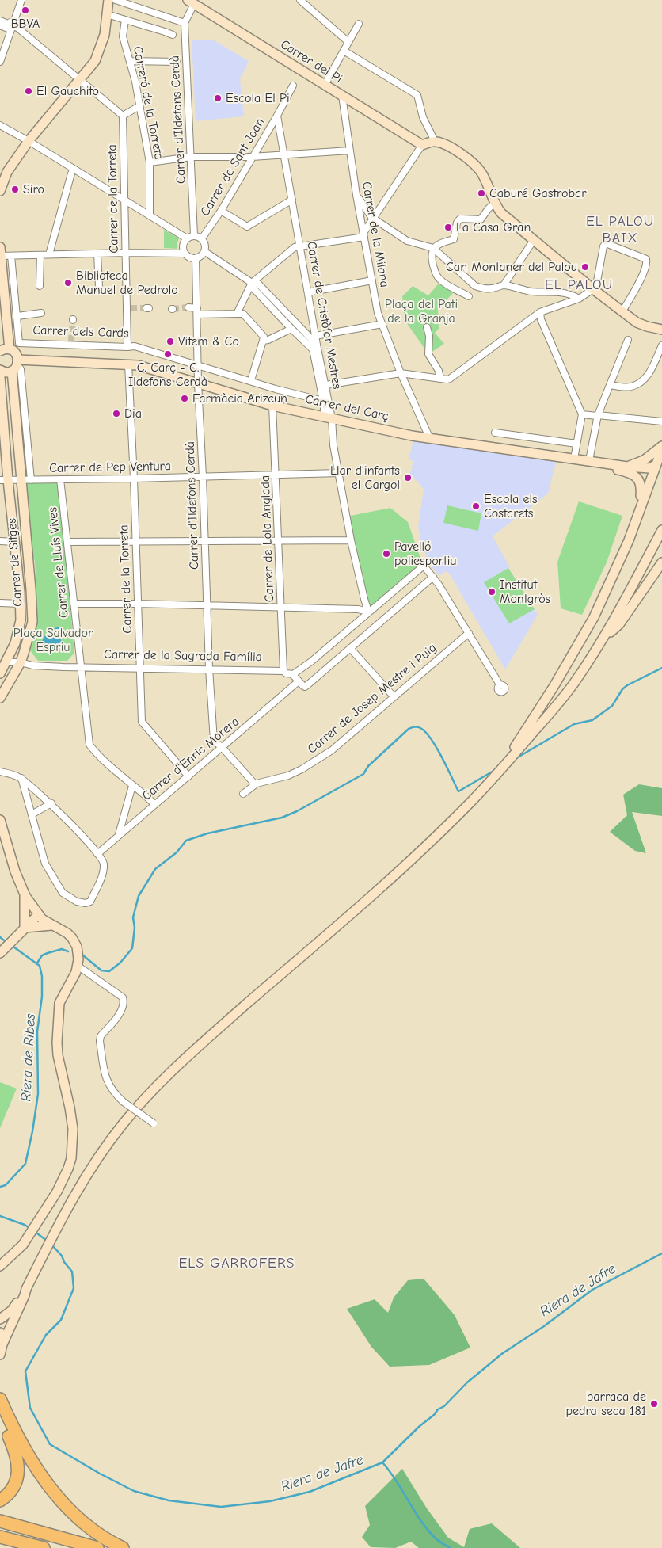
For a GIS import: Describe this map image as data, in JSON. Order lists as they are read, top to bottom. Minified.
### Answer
{"streets":{"street":["Carrer del Pi","Carreró de la Torreta","Carrer d'Ildefons Cerdà","Carrer de Sant Joan","Carrer de la Torreta","Carrer de la Milana","Carrer de Cristòfor Mestres","Carrer dels Cards","Carrer del Carç","Carrer de Pep Ventura","Carrer de Lola Anglada","Carrer de Sitges","Carrer de Lluís Vives","Carrer de la Sagrada Família","Carrer de Josep Mestre i Puig","Carrer d'Enric Morera"]},"crossings":[["Carrer del Pi","Carrer d'Ildefons Cerdà"],["Carrer del Pi","Carrer de la Milana"],["Carrer d'Ildefons Cerdà","Carrer de Sant Joan"],["Carrer d'Ildefons Cerdà","Carrer dels Cards"],["Carrer d'Ildefons Cerdà","Carrer del Carç"],["Carrer d'Ildefons Cerdà","Carrer de Pep Ventura"],["Carrer d'Ildefons Cerdà","Carrer de la Sagrada Família"],["Carrer d'Ildefons Cerdà","Carrer de Josep Mestre i Puig"],["Carrer d'Ildefons Cerdà","Carrer d'Enric Morera"],["Carrer de Sant Joan","Carrer de Cristòfor Mestres"],["Carrer de la Torreta","Carrer dels Cards"],["Carrer de la Torreta","Carrer del Carç"],["Carrer de la Torreta","Carrer de Pep Ventura"],["Carrer de la Torreta","Carrer de la Sagrada Família"],["Carrer de la Torreta","Carrer d'Enric Morera"],["Carrer de la Milana","Carrer del Carç"],["Carrer de Cristòfor Mestres","Carrer del Carç"],["Carrer de Cristòfor Mestres","Carrer de Pep Ventura"],["Carrer del Carç","Carrer de Lola Anglada"],["Carrer del Carç","Carrer de Sitges"],["Carrer de Pep Ventura","Carrer de Lola Anglada"],["Carrer de Pep Ventura","Carrer de Sitges"],["Carrer de Pep Ventura","Carrer de Lluís Vives"],["Carrer de Lola Anglada","Carrer de la Sagrada Família"],["Carrer de Sitges","Carrer de la Sagrada Família"],["Carrer de Lluís Vives","Carrer de la Sagrada Família"],["Carrer de Lluís Vives","Carrer d'Enric Morera"]],"districts":["EL PALOU BAIX","EL PALOU","ELS GARROFERS"],"water":["Riera de Ribes","Riera de Jafre"],"parks":["Plaça del Pati de la Granja","Plaça Salvador Espriu"],"places":["BBVA","El Gauchito","Escola El Pi","Siro","Caburé Gastrobar","La Casa Gran","Can Montaner del Palou","Biblioteca Manuel de Pedrolo","Vitem & Co","C. Carç - C. Ildefons Cerdà","Farmàcia Arizcun","Dia","Llar d'infants el Cargol","Escola els Costarets","Pavelló poliesportiu","Institut Montgròs","barraca de pedra seca 181"]}
